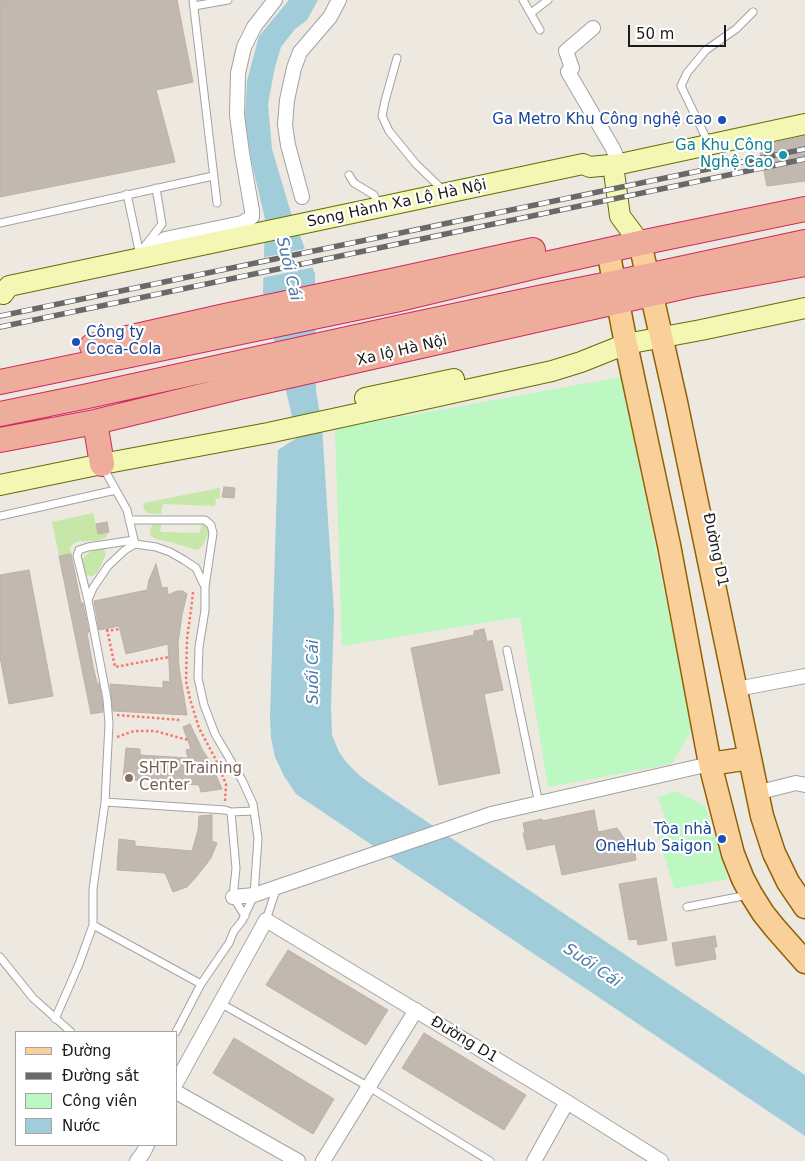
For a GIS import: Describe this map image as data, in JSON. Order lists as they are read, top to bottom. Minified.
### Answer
{"streets":{"highway":["Xa lộ Hà Nội"],"main road":["Song Hành Xa Lộ Hà Nội","Đường D1"]},"crossings":[["Song Hành Xa Lộ Hà Nội","Đường D1"],["Xa lộ Hà Nội","Đường D1"]],"water":["Suối Cái"],"places":["Ga Metro Khu Công nghệ cao","Ga Khu Công Nghệ Cao","Công ty Coca-Cola","SHTP Training Center","Tòa nhà OneHub Saigon"],"legend":["Đường","Đường sắt","Công viên","Nước"],"scale_bar":"50 m"}
